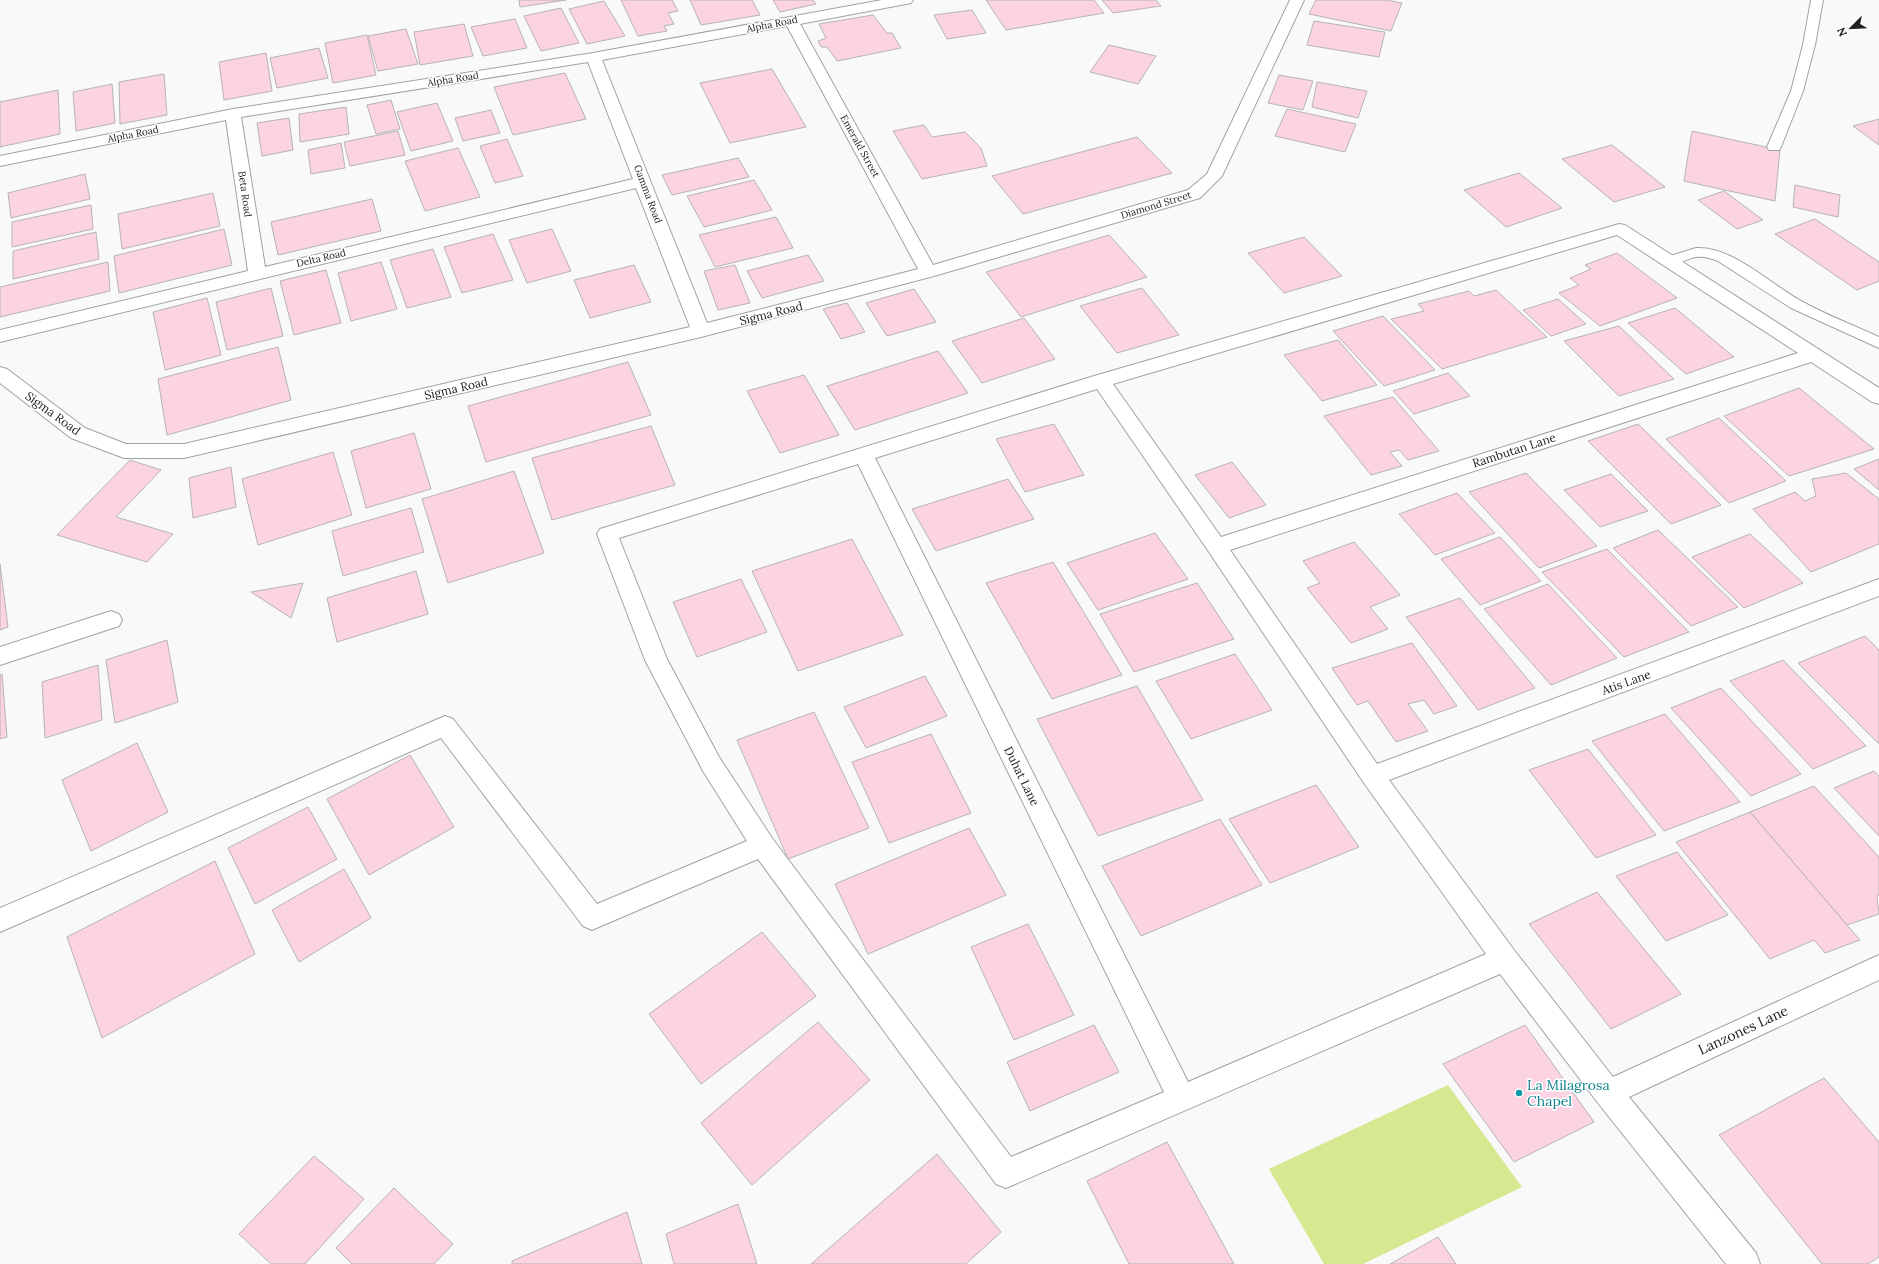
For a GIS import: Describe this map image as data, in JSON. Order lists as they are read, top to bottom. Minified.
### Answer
{"streets":{"street":["Alpha Road","Emerald Street","Beta Road","Gamma Road","Diamond Street","Delta Road","Sigma Road","Rambutan Lane","Atis Lane","Duhat Lane","Lanzones Lane"]},"crossings":[["Alpha Road","Emerald Street"],["Alpha Road","Beta Road"],["Alpha Road","Gamma Road"],["Emerald Street","Diamond Street"],["Emerald Street","Sigma Road"],["Beta Road","Delta Road"],["Gamma Road","Delta Road"],["Gamma Road","Sigma Road"],["Diamond Street","Sigma Road"]],"places":["La Milagrosa Chapel"],"north":"bottom left"}
